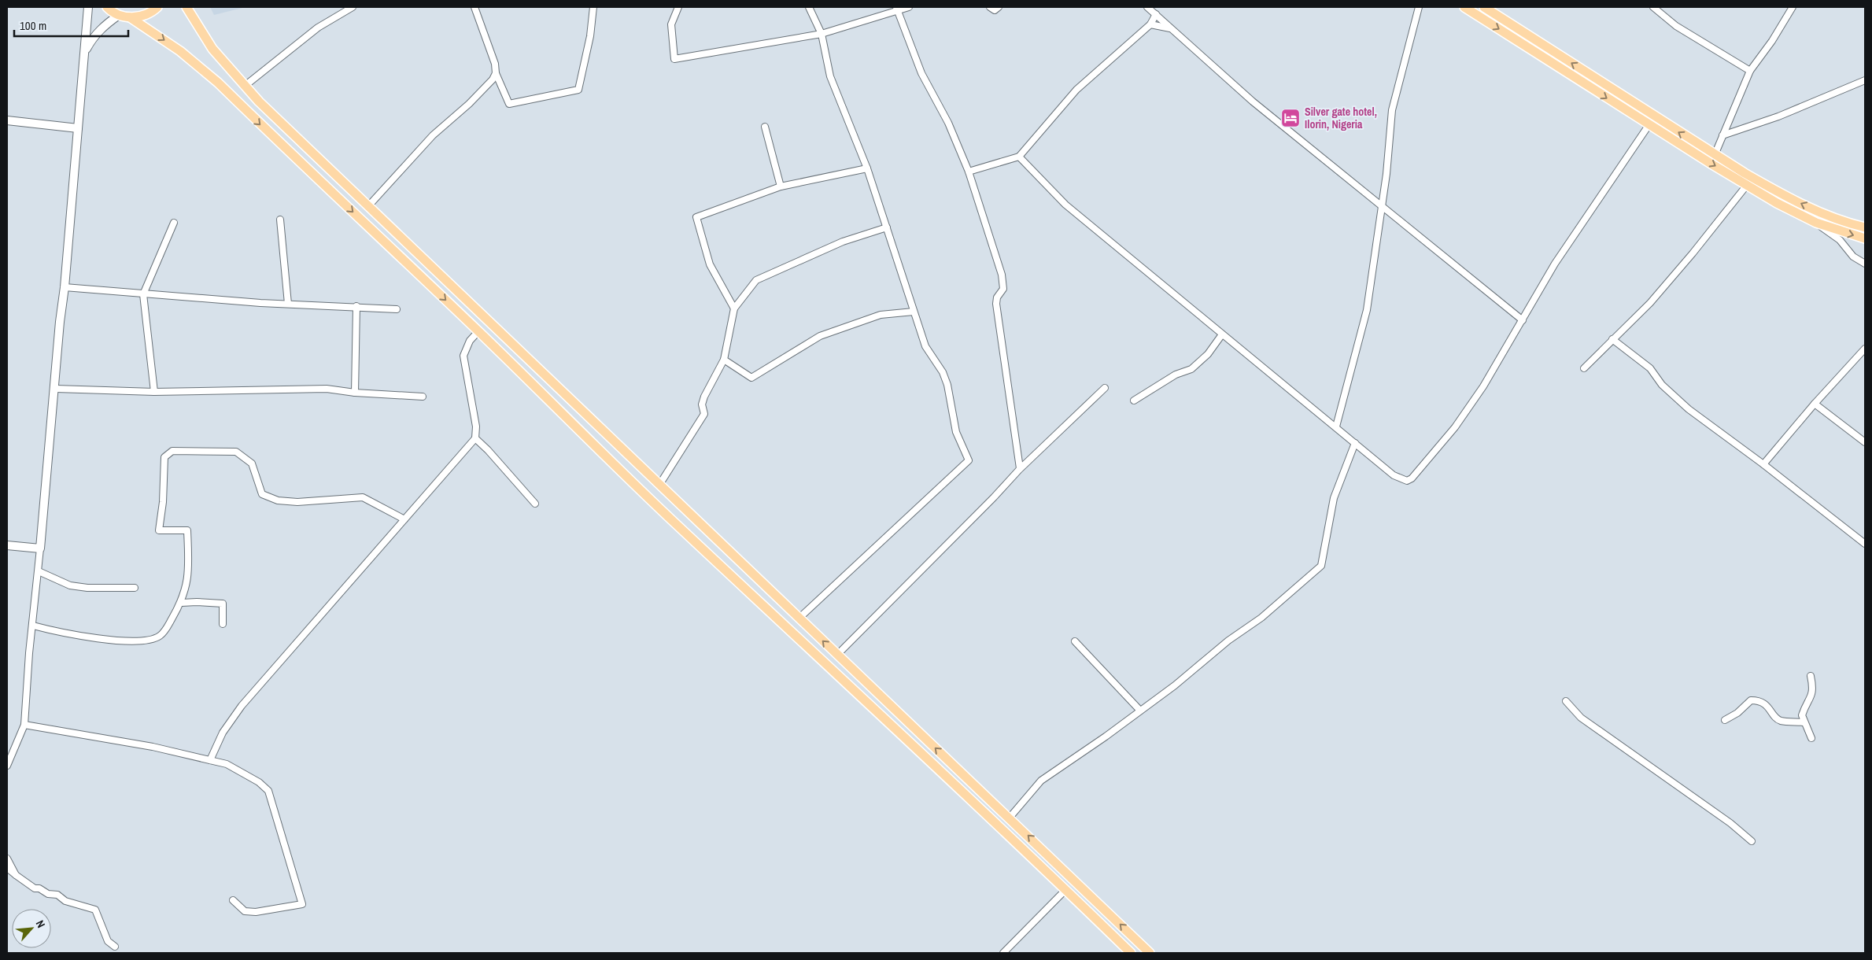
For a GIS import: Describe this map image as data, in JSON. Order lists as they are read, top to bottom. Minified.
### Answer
{"places":{"hotel":["Silver gate hotel, Ilorin, Nigeria"]},"scale_bar":"100 m","north":"top right"}
